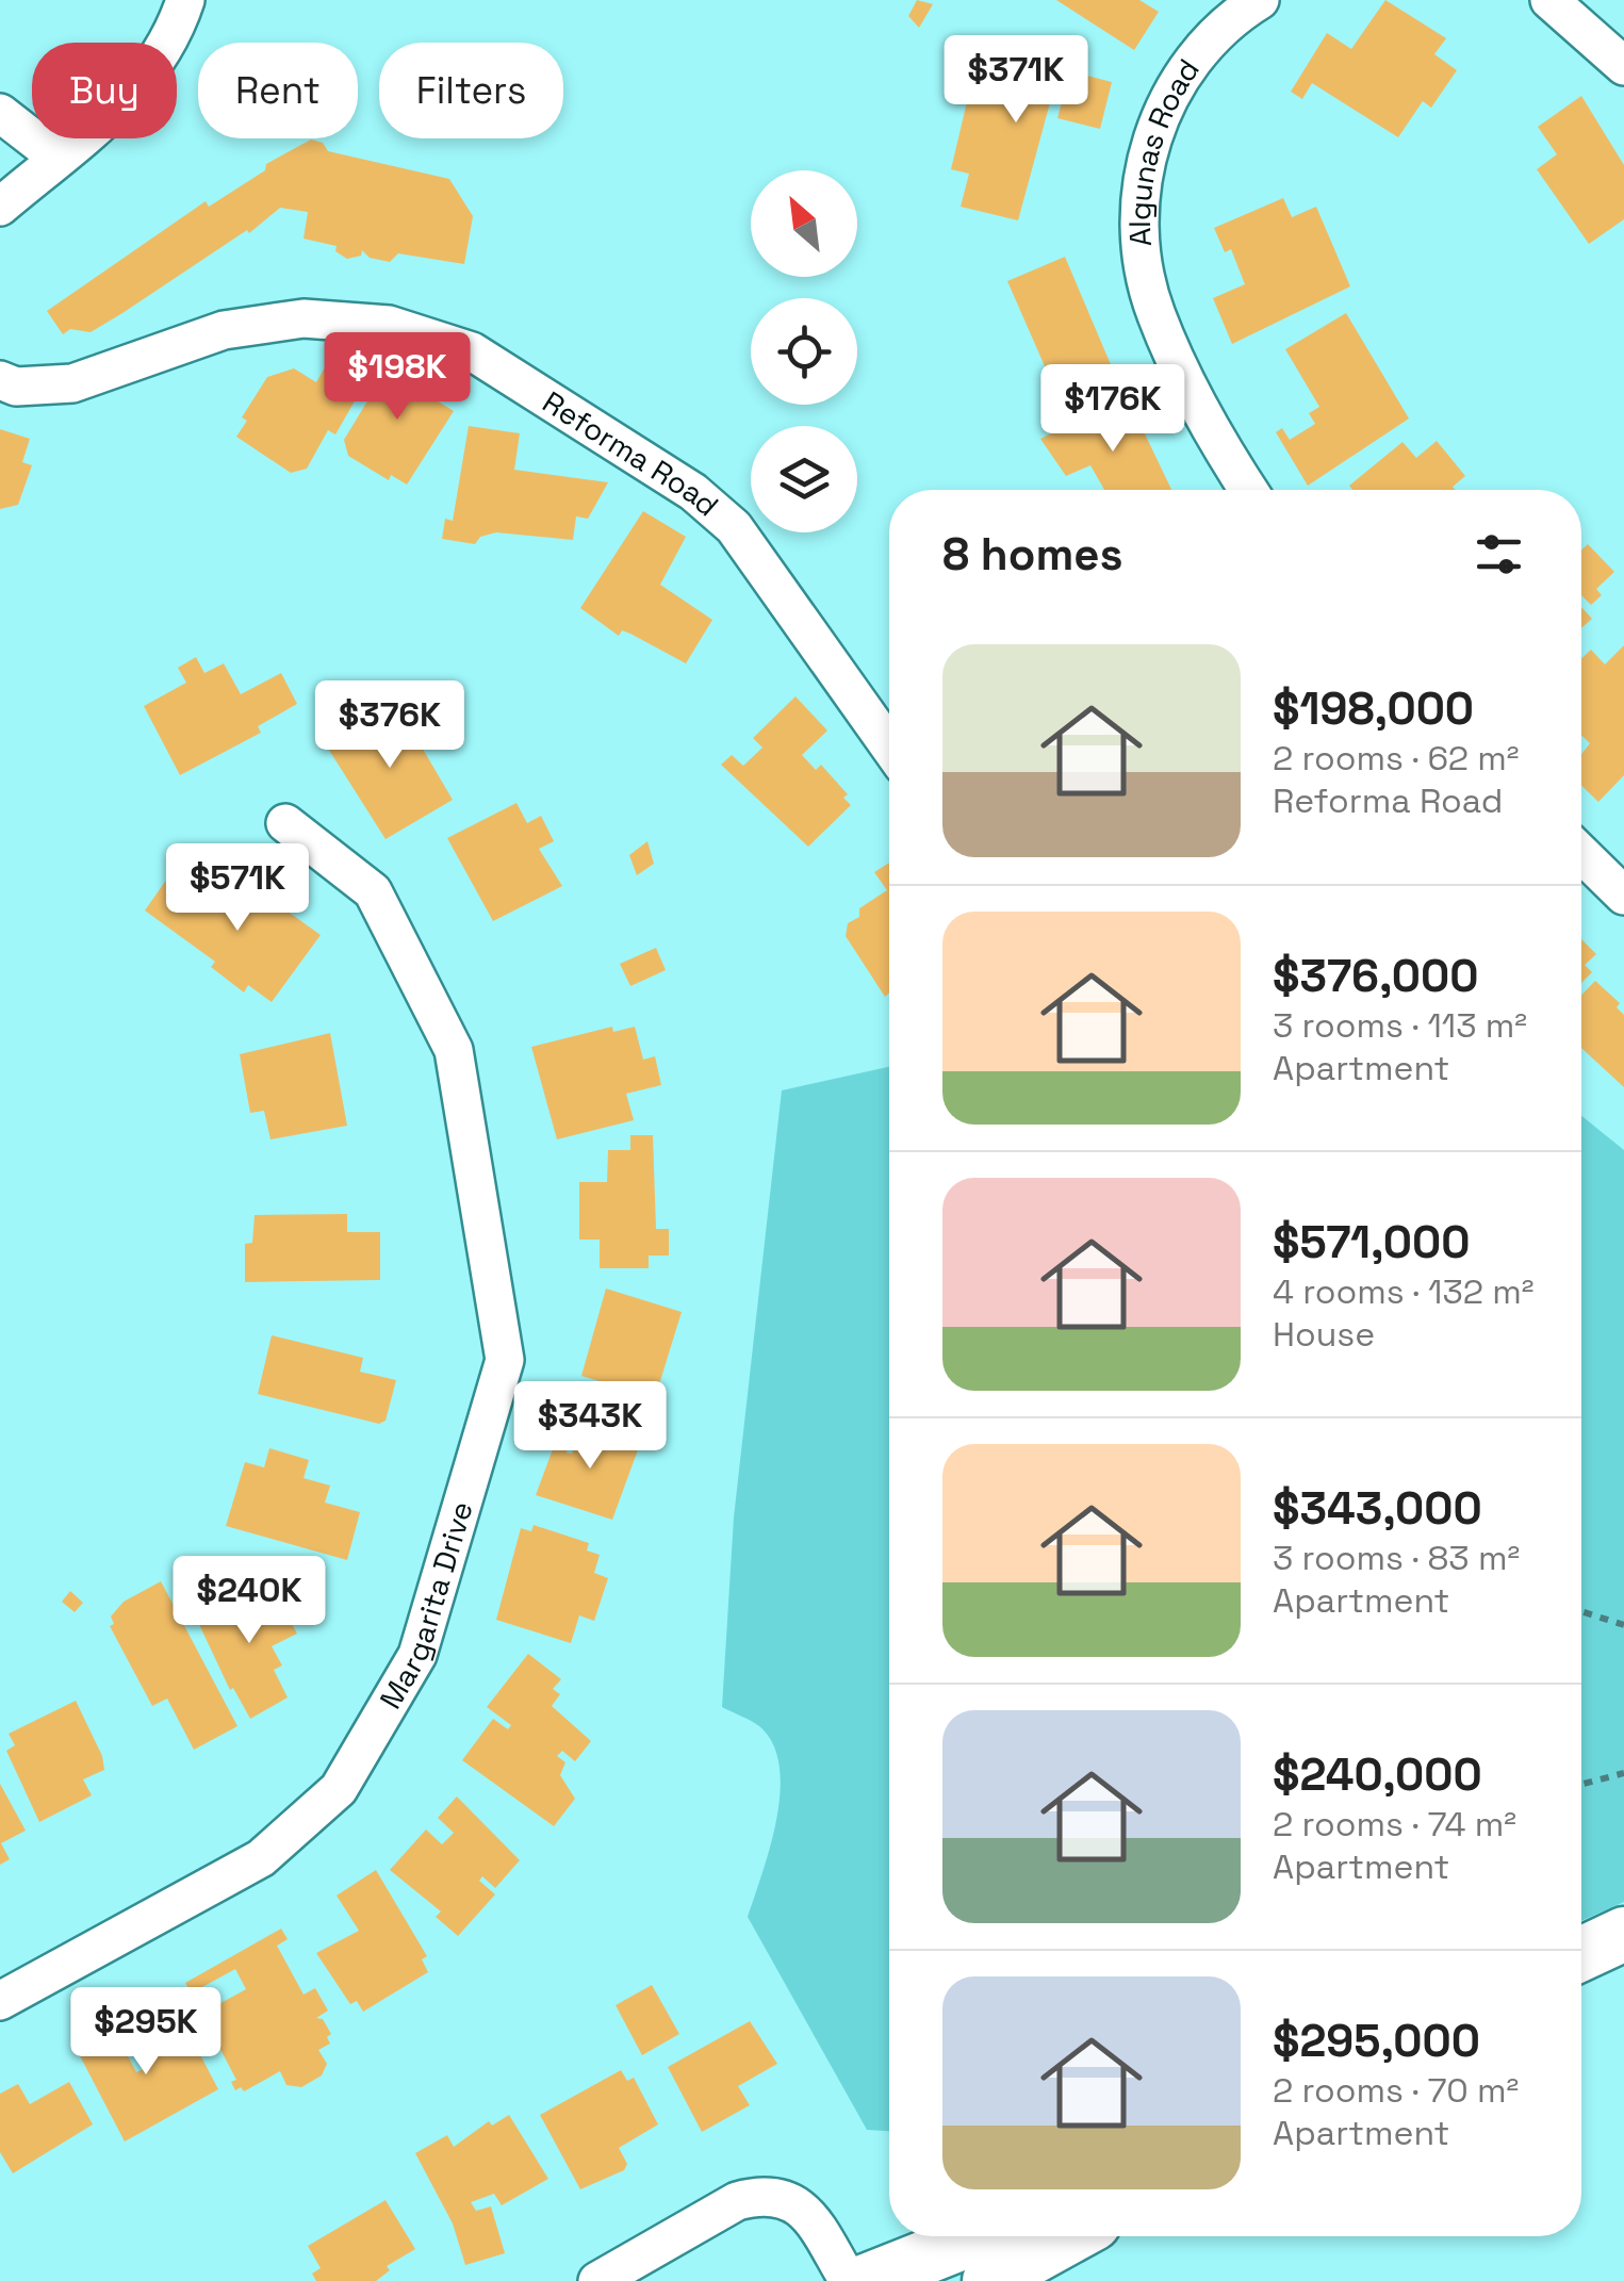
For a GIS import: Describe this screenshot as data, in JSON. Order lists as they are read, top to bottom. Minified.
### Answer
{"streets":{"street":["Algunas Road","Reforma Road","Margarita Drive"]},"north":"top left","page":{"price":["$371K","$198K","$176K","$376K","$571K","$343K","$240K","$295K"],"chip":["Buy","Rent","Filters"],"heading":"8 homes","list":[{"name":"$198,000","note":"2 rooms · 62 m² · Reforma Road"},{"name":"$376,000","note":"3 rooms · 113 m² · Apartment"},{"name":"$571,000","note":"4 rooms · 132 m² · House"},{"name":"$343,000","note":"3 rooms · 83 m² · Apartment"},{"name":"$240,000","note":"2 rooms · 74 m² · Apartment"},{"name":"$295,000","note":"2 rooms · 70 m² · Apartment"}]}}
